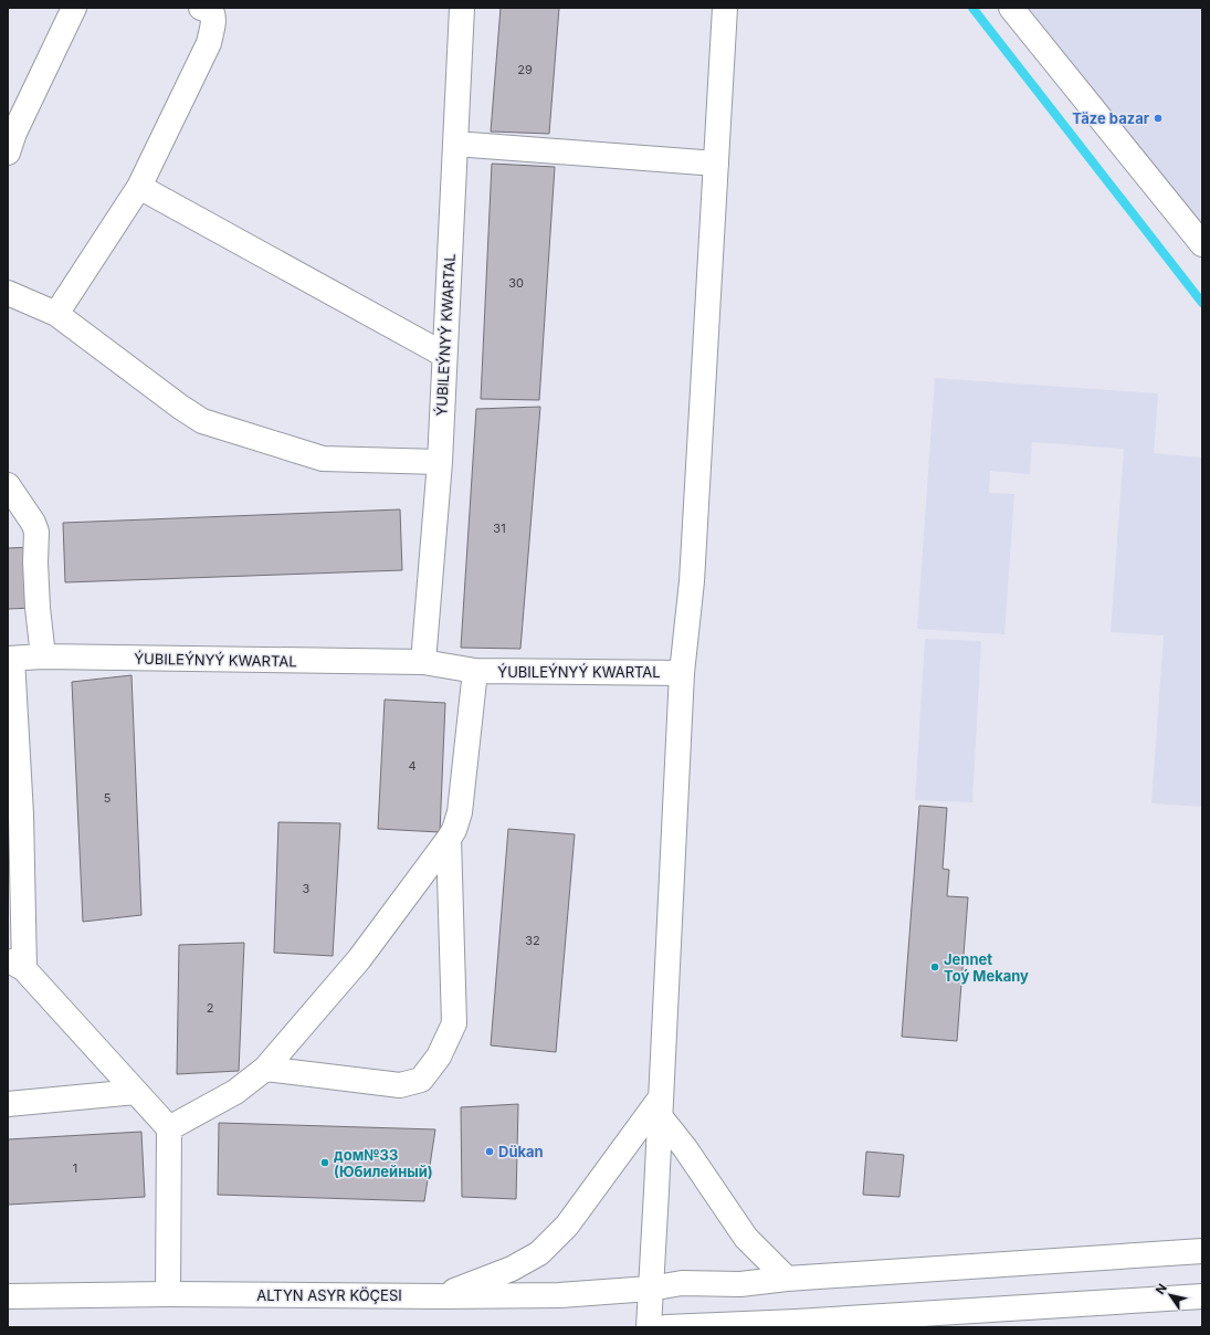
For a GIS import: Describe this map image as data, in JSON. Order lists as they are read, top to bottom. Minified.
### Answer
{"streets":{"street":["ÝUBILEÝNYÝ KWARTAL","ALTYN ASYR KÖÇESI"]},"places":["Täze bazar","Jennet Toý Mekany","Dükan","дом№33 (Юбилейный)"],"house_numbers":["29","30","31","4","5","3","32","2","1"],"north":"top left"}
